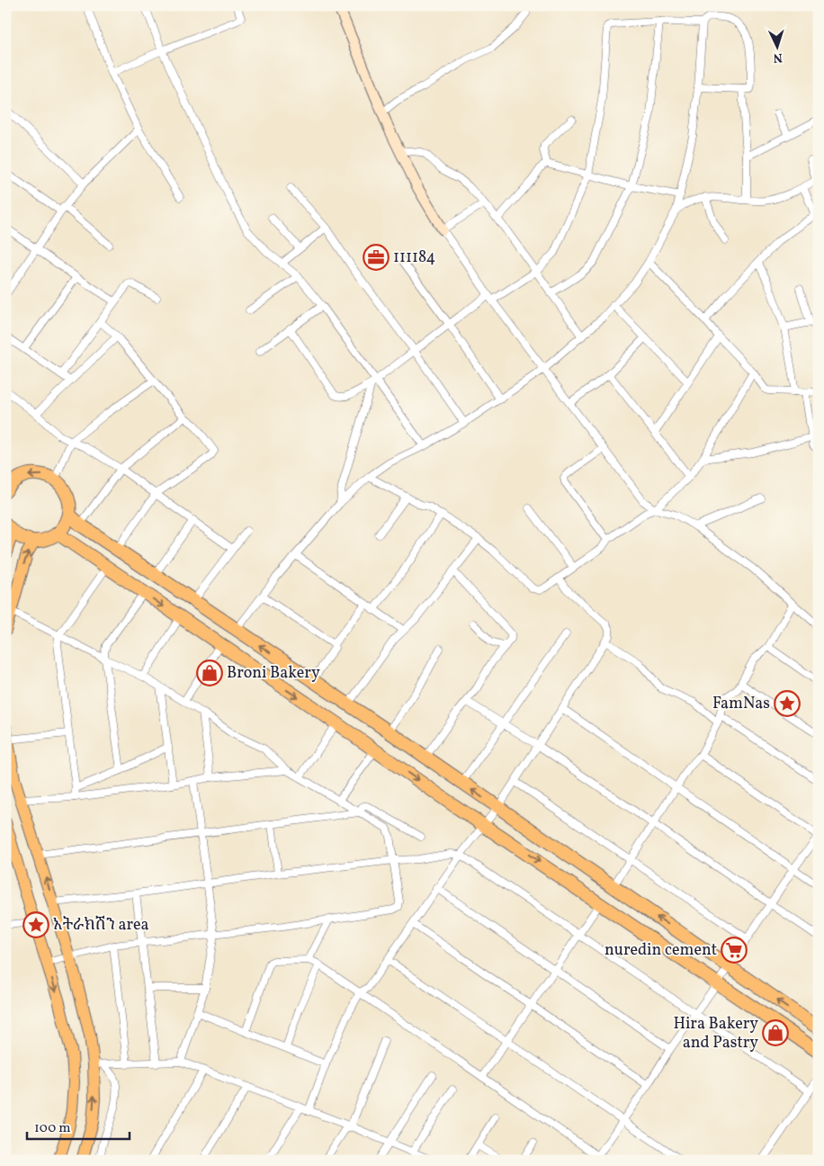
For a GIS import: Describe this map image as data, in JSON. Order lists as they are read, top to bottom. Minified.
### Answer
{"places":{"office":["111184"],"shop":["Broni Bakery","Hira Bakery and Pastry"],"place":["FamNas","አትራክሽን area"],"supermarket":["nuredin cement"]},"scale_bar":"100 m","north":"bottom"}
